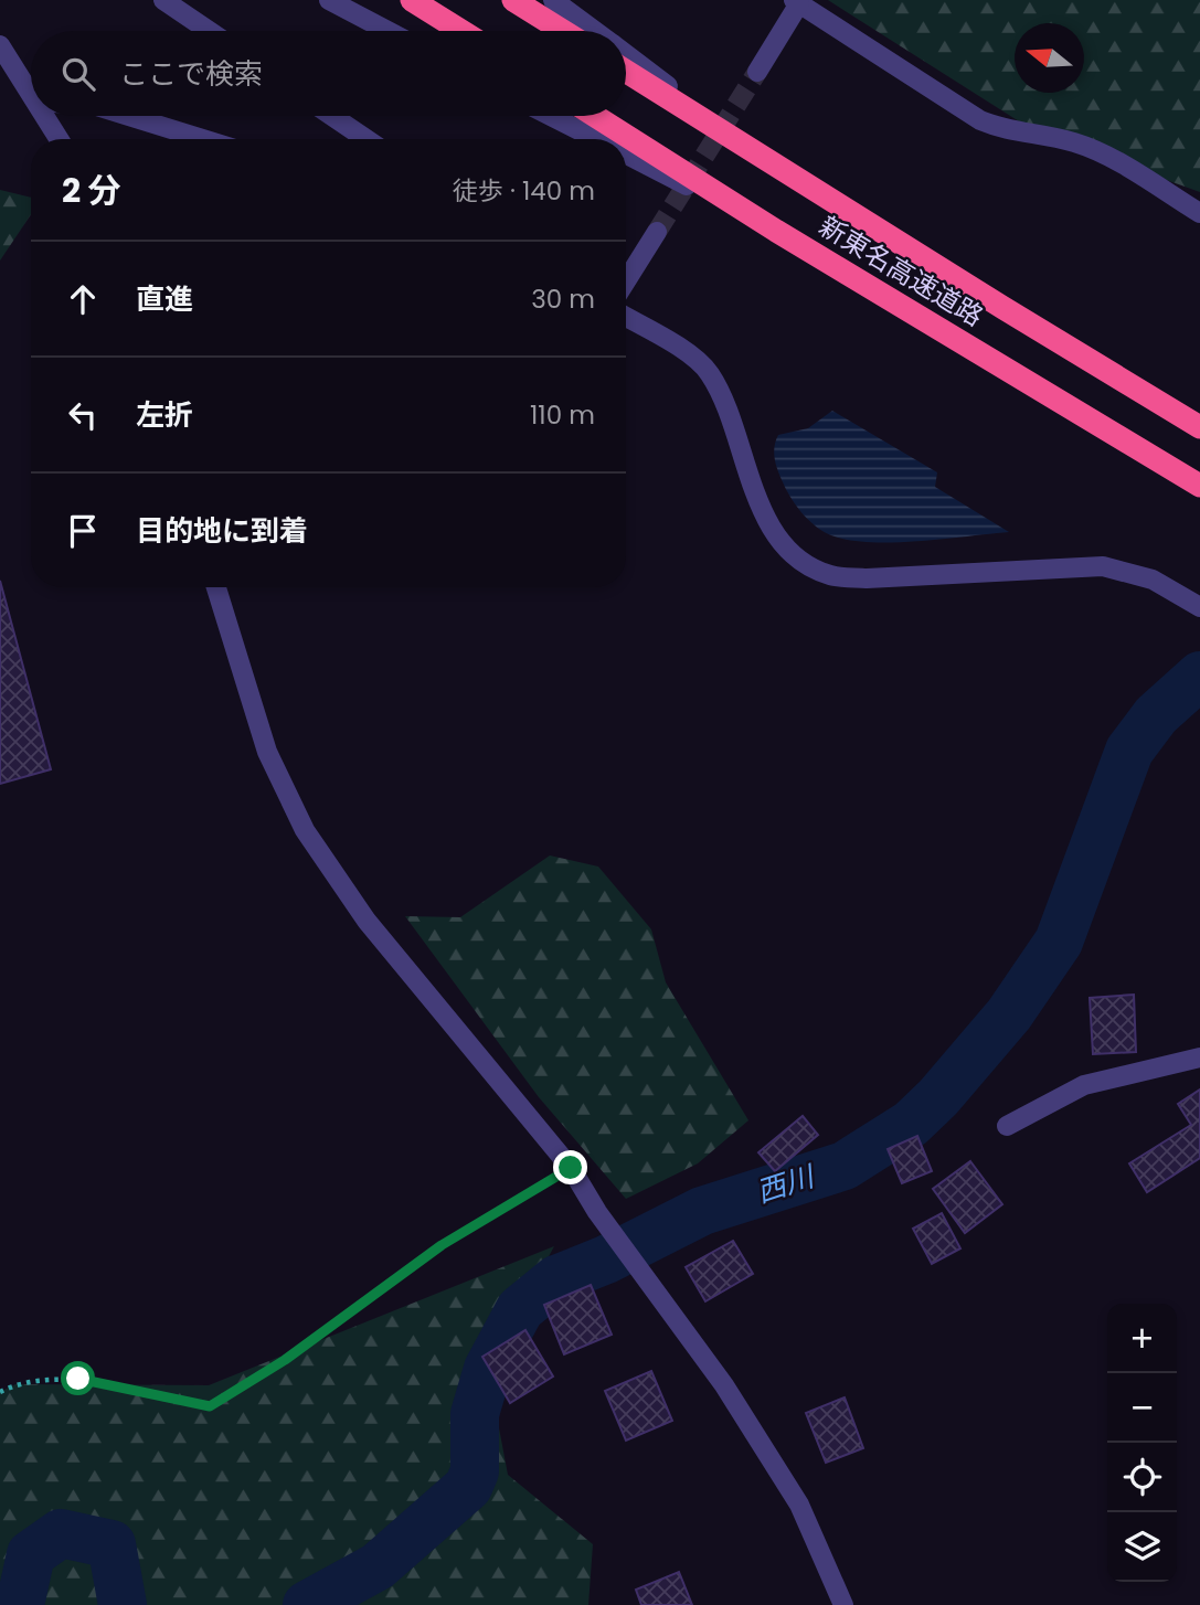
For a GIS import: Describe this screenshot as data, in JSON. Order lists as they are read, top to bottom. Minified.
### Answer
{"streets":{"highway":["新東名高速道路"]},"water":["西川"],"north":"left","page":{"search":"ここで検索","heading":["2 分","徒歩 · 140 m"],"list":[["直進","30 m"],["左折","110 m"],"目的地に到着"],"map_buttons":["+","−"]}}
